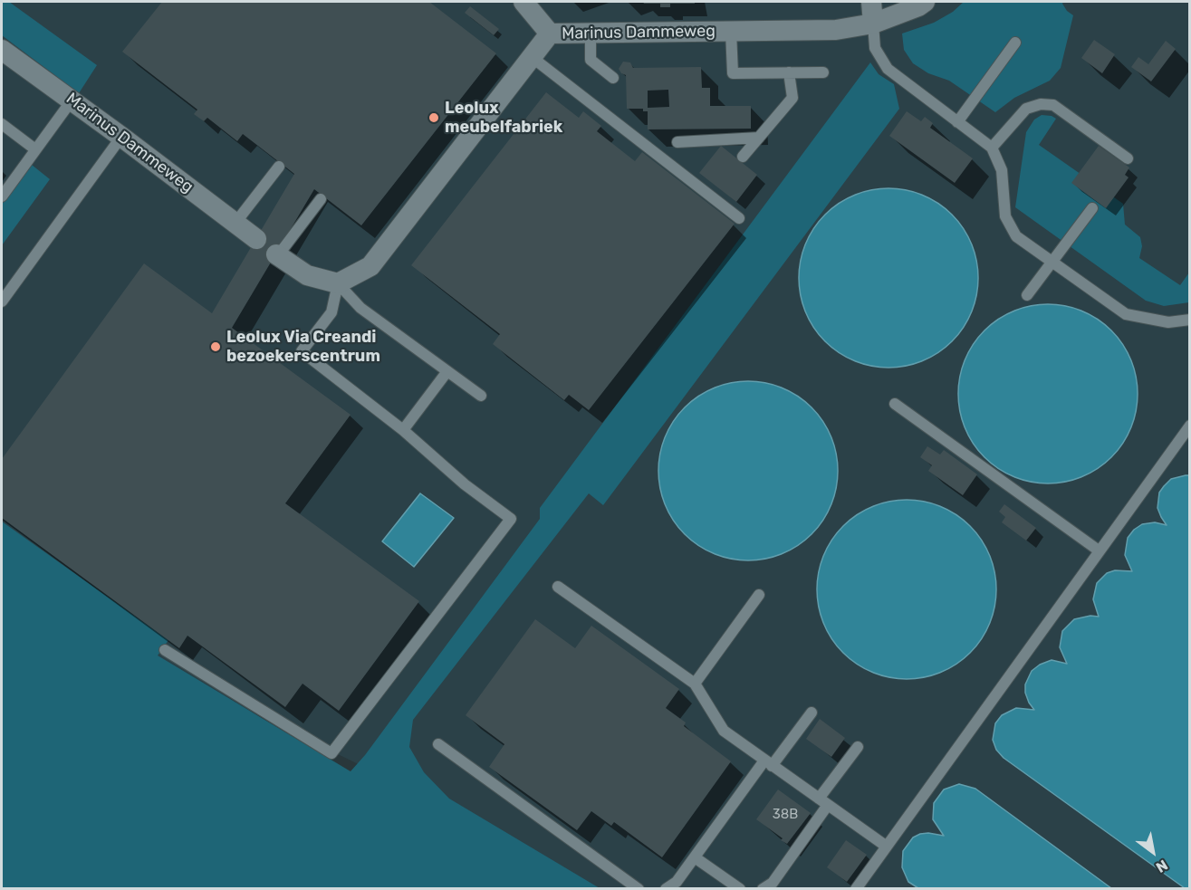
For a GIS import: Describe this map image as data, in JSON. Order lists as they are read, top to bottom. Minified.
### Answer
{"streets":{"street":["Marinus Dammeweg"]},"places":["Leolux meubelfabriek","Leolux Via Creandi bezoekerscentrum"],"house_numbers":["38B"],"north":"bottom right"}
